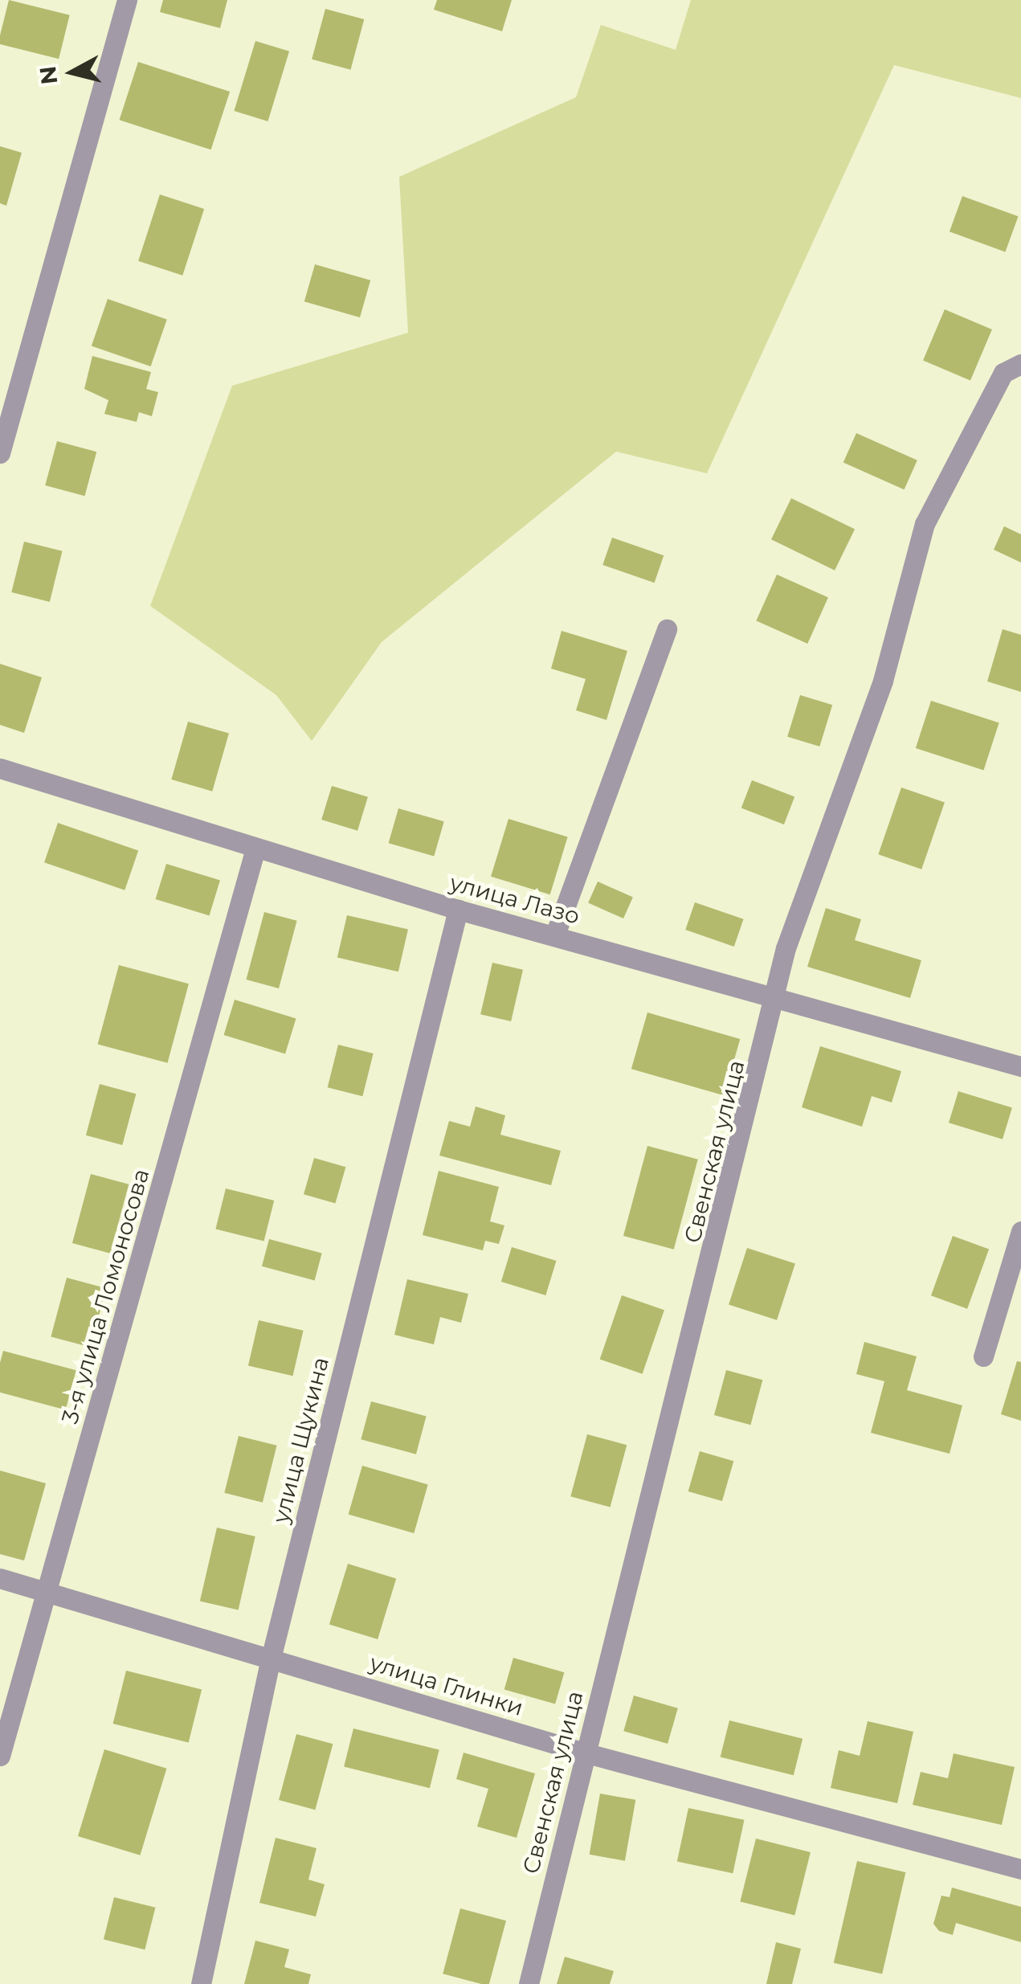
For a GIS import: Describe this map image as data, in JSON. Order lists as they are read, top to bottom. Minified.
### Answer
{"streets":{"street":["улица Лазо","Свенская улица","3-я улица Ломоносова","улица Щукина","улица Глинки"]},"crossings":[["улица Лазо","Свенская улица"],["улица Лазо","3-я улица Ломоносова"],["улица Лазо","улица Щукина"],["Свенская улица","улица Глинки"],["3-я улица Ломоносова","улица Глинки"],["улица Щукина","улица Глинки"]],"north":"left"}
